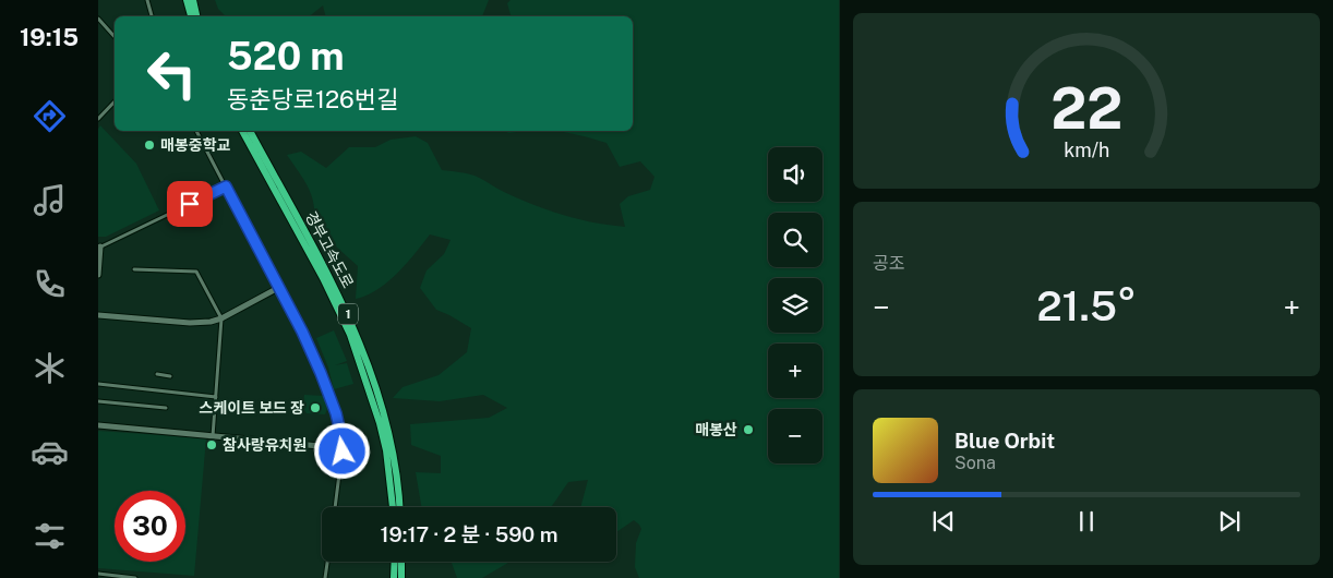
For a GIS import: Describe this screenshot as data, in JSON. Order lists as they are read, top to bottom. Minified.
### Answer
{"streets":{"highway":["경부고속도로","1"]},"places":["매봉중학교","스케이트 보드 장","매봉산","참사랑유치원"],"page":{"tabs":"19:15","turn":["520 m","동춘당로126번길"],"map_buttons":["+","−"],"tile":"공조","heat":["−","21.5°","+"],"song":["Blue Orbit","Sona"],"limit":"30","trip":"19:17 · 2 분 · 590 m","gauge":["22","km/h"]}}
